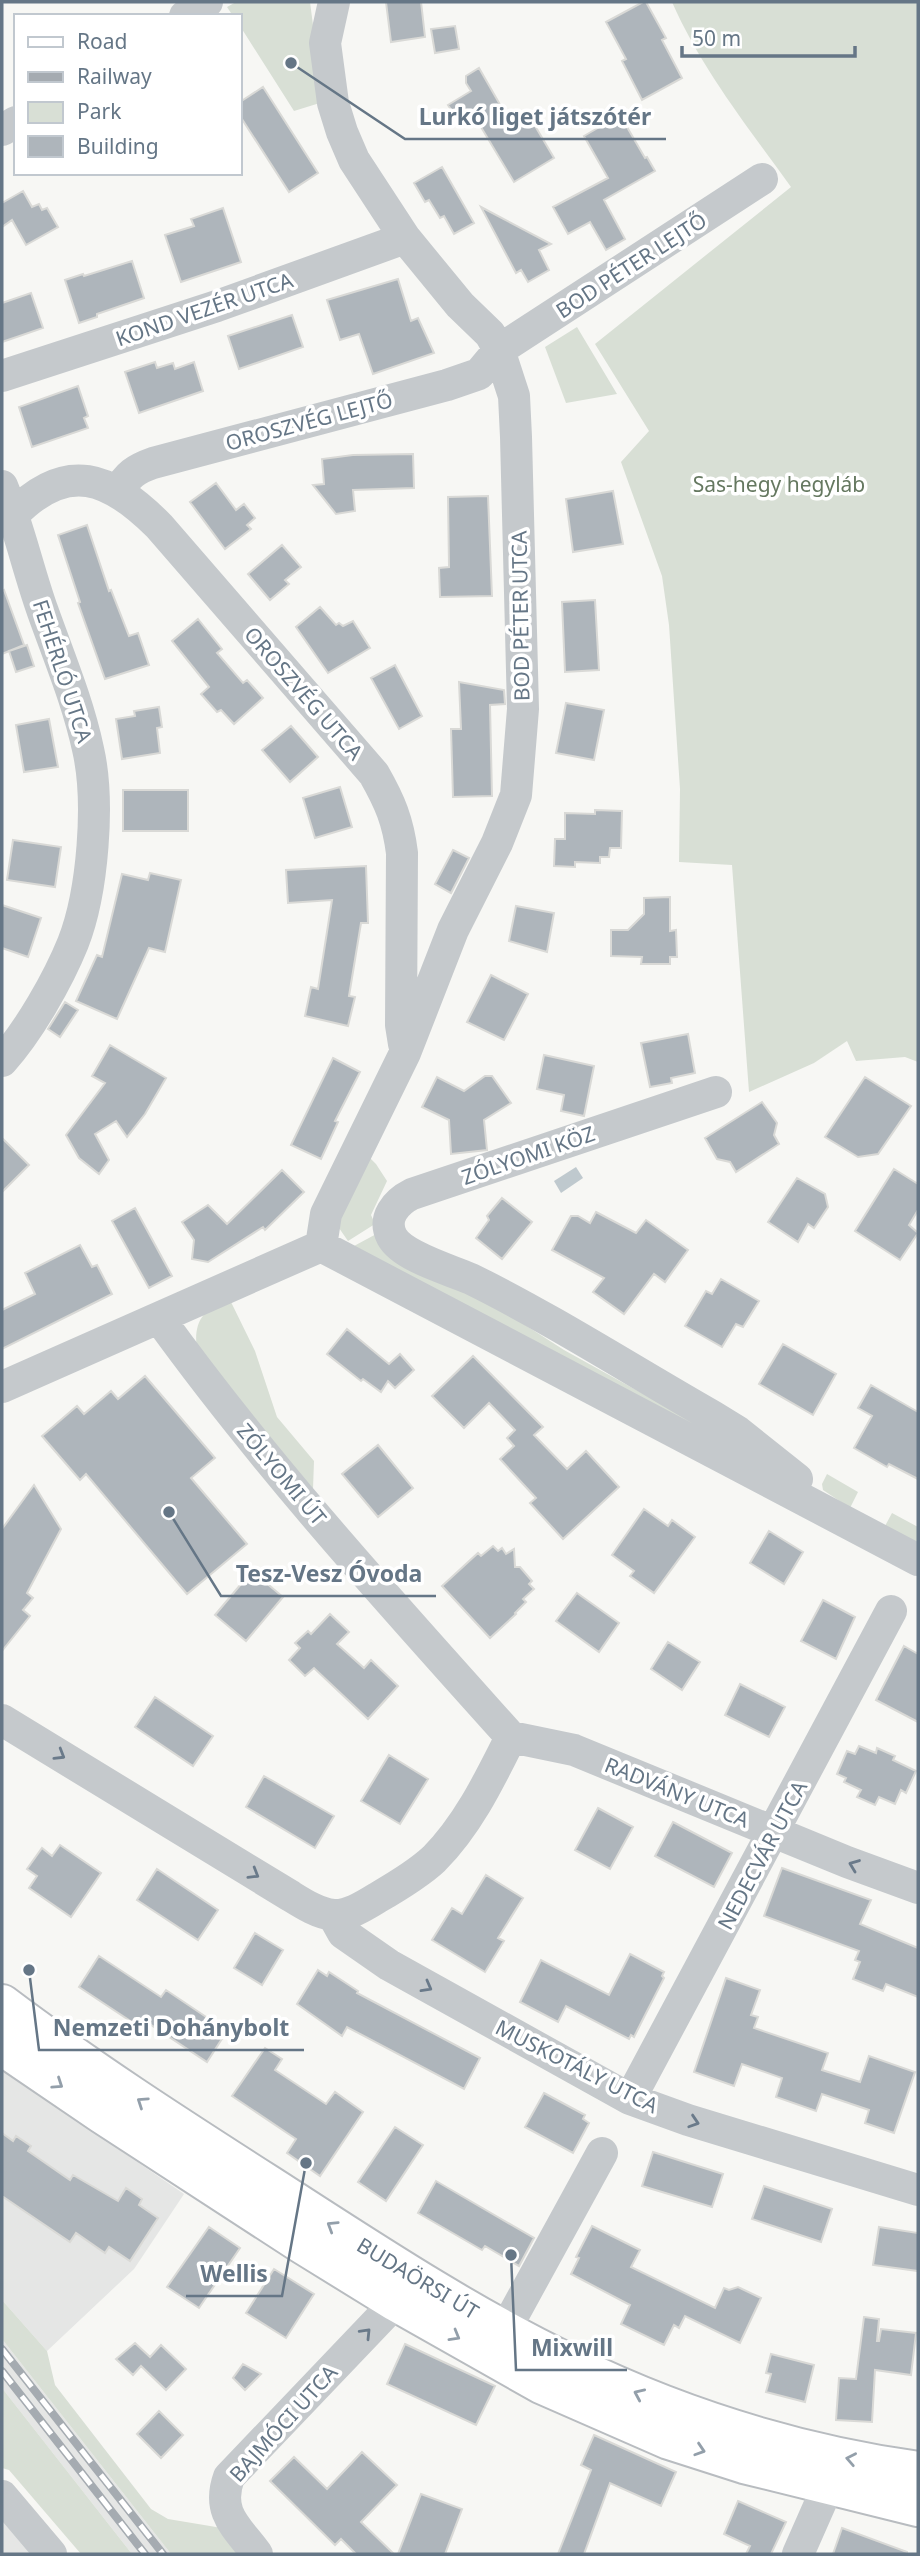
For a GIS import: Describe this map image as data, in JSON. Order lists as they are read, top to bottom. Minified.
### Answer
{"streets":{"main road":["BUDAÖRSI ÚT"],"street":["BOD PÉTER LEJTŐ","KOND VEZÉR UTCA","OROSZVÉG LEJTŐ","BOD PÉTER UTCA","FEHÉRLÓ UTCA","OROSZVÉG UTCA","ZÓLYOMI KÖZ","ZÓLYOMI ÚT","RADVÁNY UTCA","NEDECVÁR UTCA","MUSKOTÁLY UTCA","BAJMÓCI UTCA"]},"crossings":[["BOD PÉTER LEJTŐ","OROSZVÉG LEJTŐ"],["BOD PÉTER LEJTŐ","BOD PÉTER UTCA"],["KOND VEZÉR UTCA","BOD PÉTER UTCA"],["OROSZVÉG LEJTŐ","BOD PÉTER UTCA"],["OROSZVÉG LEJTŐ","OROSZVÉG UTCA"],["BOD PÉTER UTCA","OROSZVÉG UTCA"],["FEHÉRLÓ UTCA","OROSZVÉG UTCA"],["ZÓLYOMI ÚT","RADVÁNY UTCA"],["RADVÁNY UTCA","NEDECVÁR UTCA"],["NEDECVÁR UTCA","MUSKOTÁLY UTCA"],["BUDAÖRSI ÚT","BAJMÓCI UTCA"]],"one_way":["RADVÁNY UTCA","MUSKOTÁLY UTCA","BAJMÓCI UTCA"],"parks":["Sas-hegy hegyláb"],"places":["Lurkó liget játszótér","Tesz-Vesz Óvoda","Nemzeti Dohánybolt","Wellis","Mixwill"],"legend":["Road","Railway","Park","Building"],"scale_bar":"50 m"}
